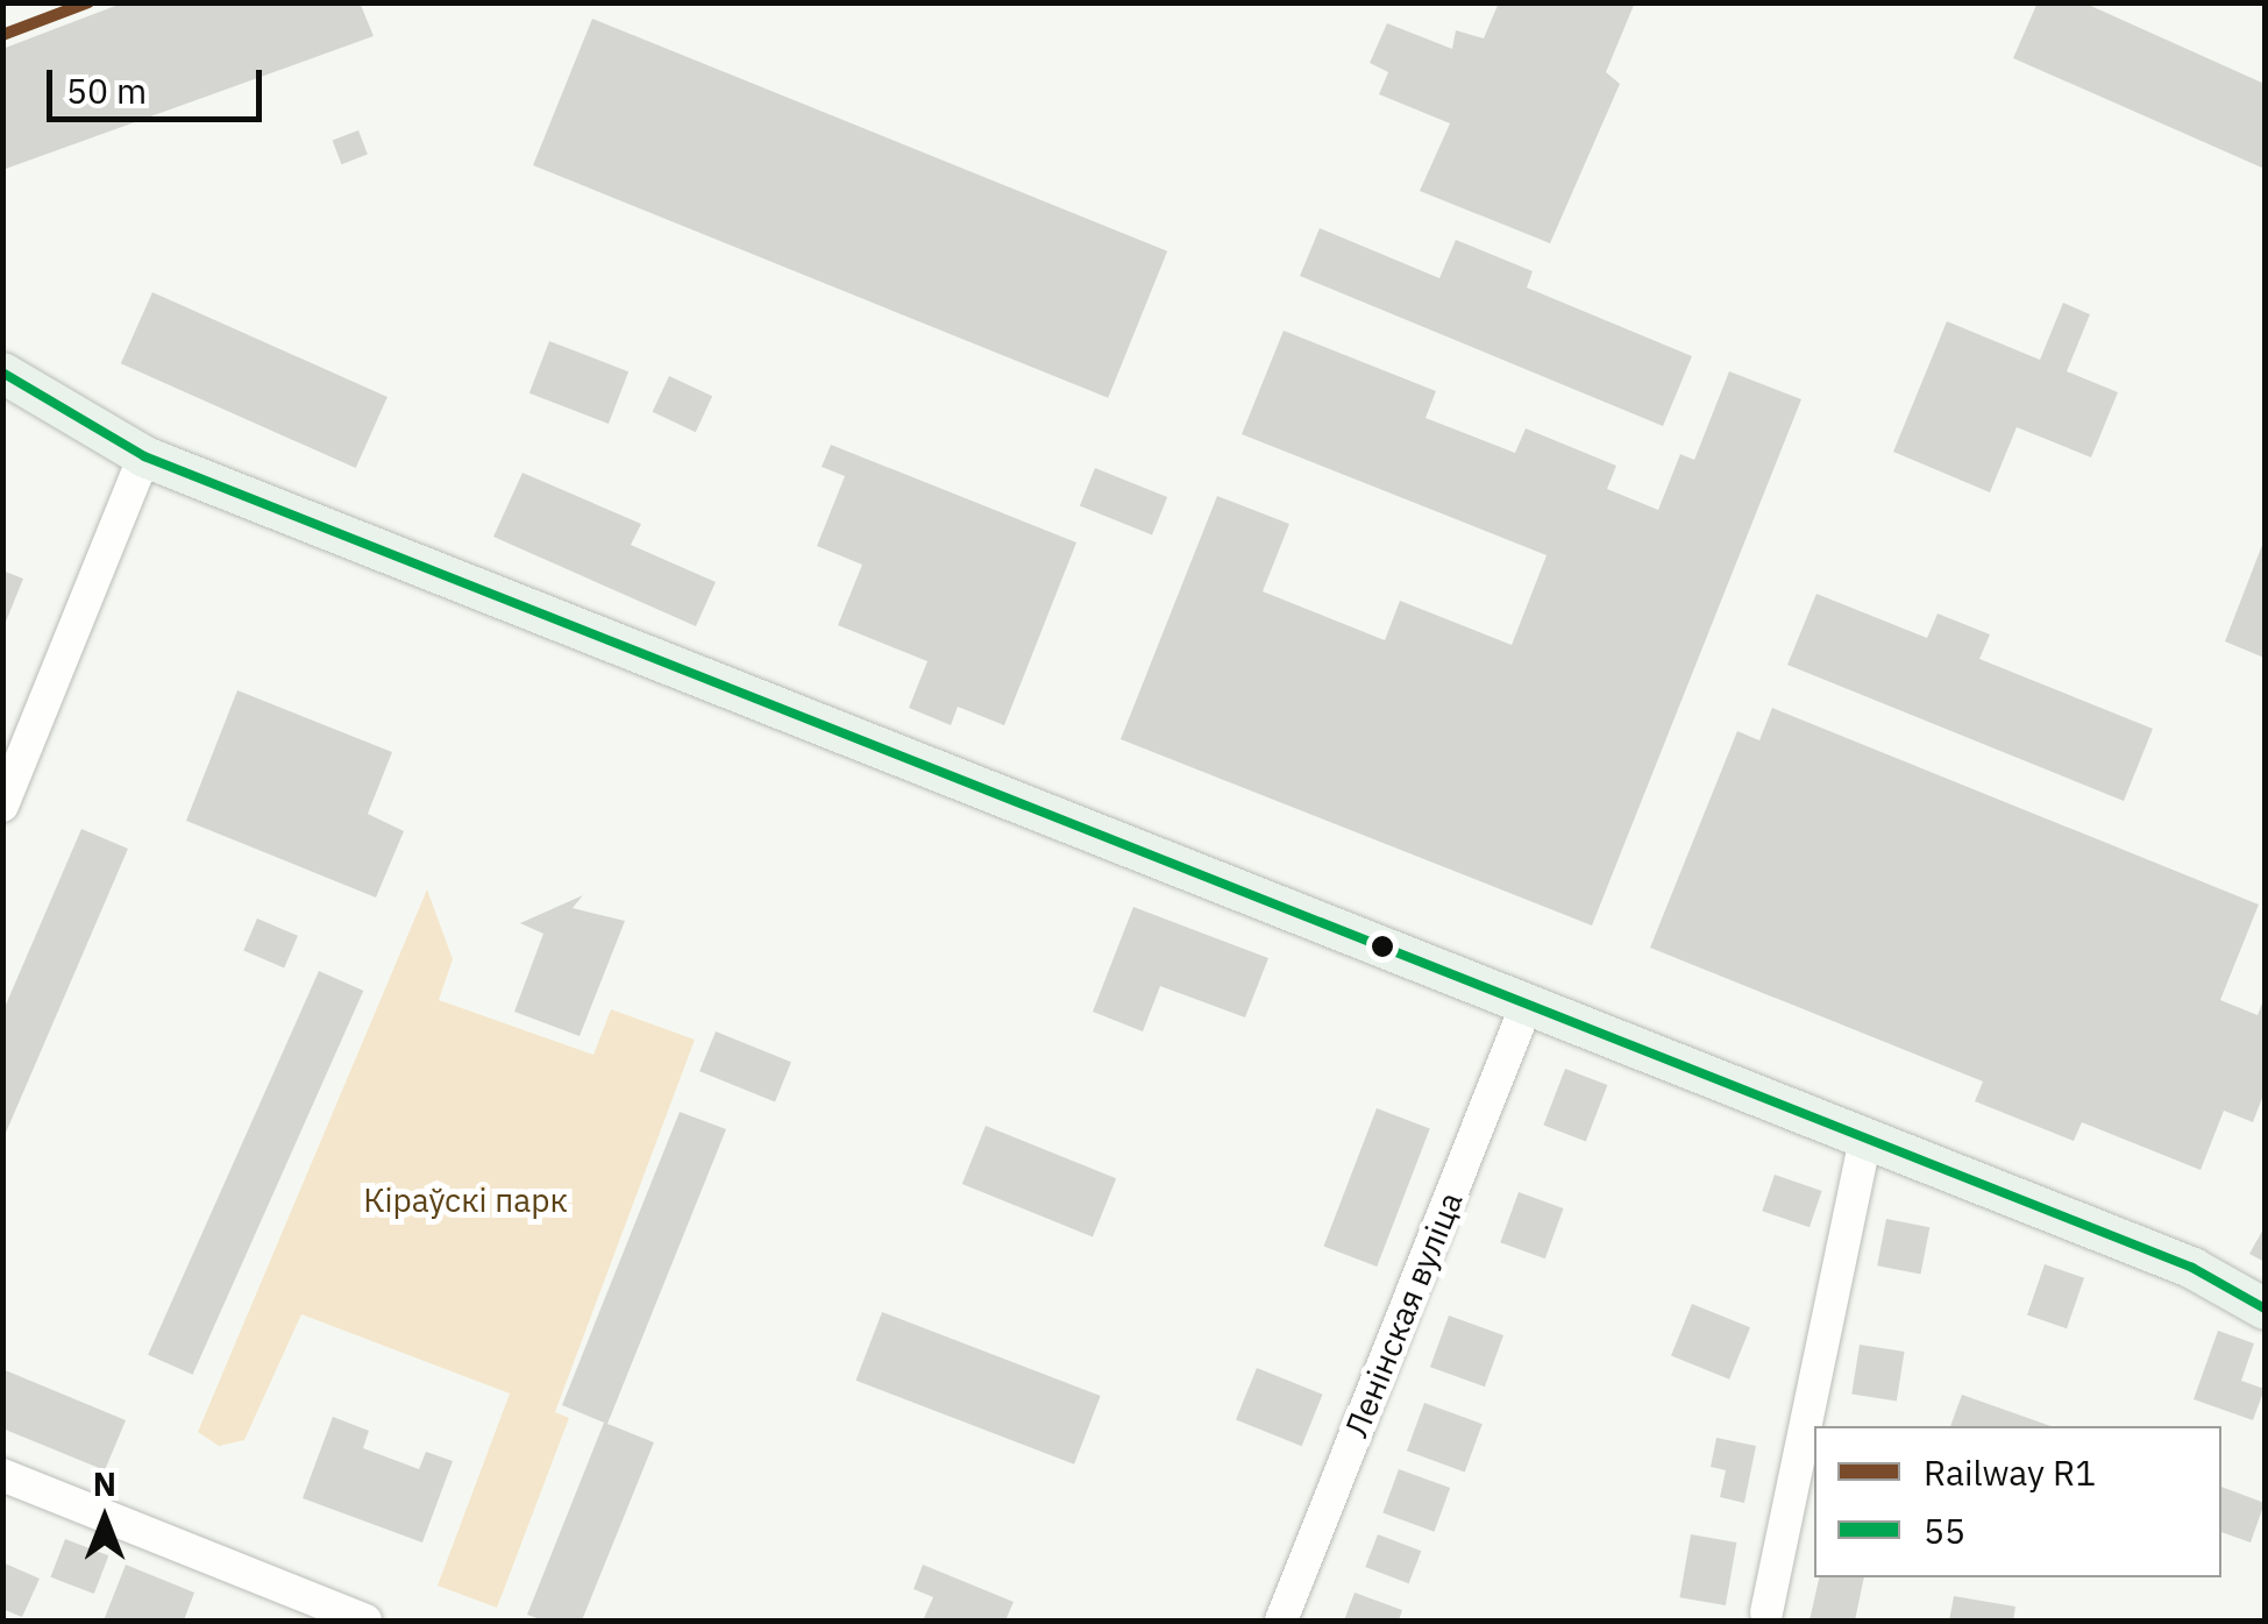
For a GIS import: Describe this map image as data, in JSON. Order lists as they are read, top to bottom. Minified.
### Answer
{"streets":{"street":["Ленінская вуліца"]},"parks":["Кіраўскі парк"],"lines":["rail line R1","transit line 55"],"legend":["Railway R1","55"],"scale_bar":"50 m","north":"top"}
